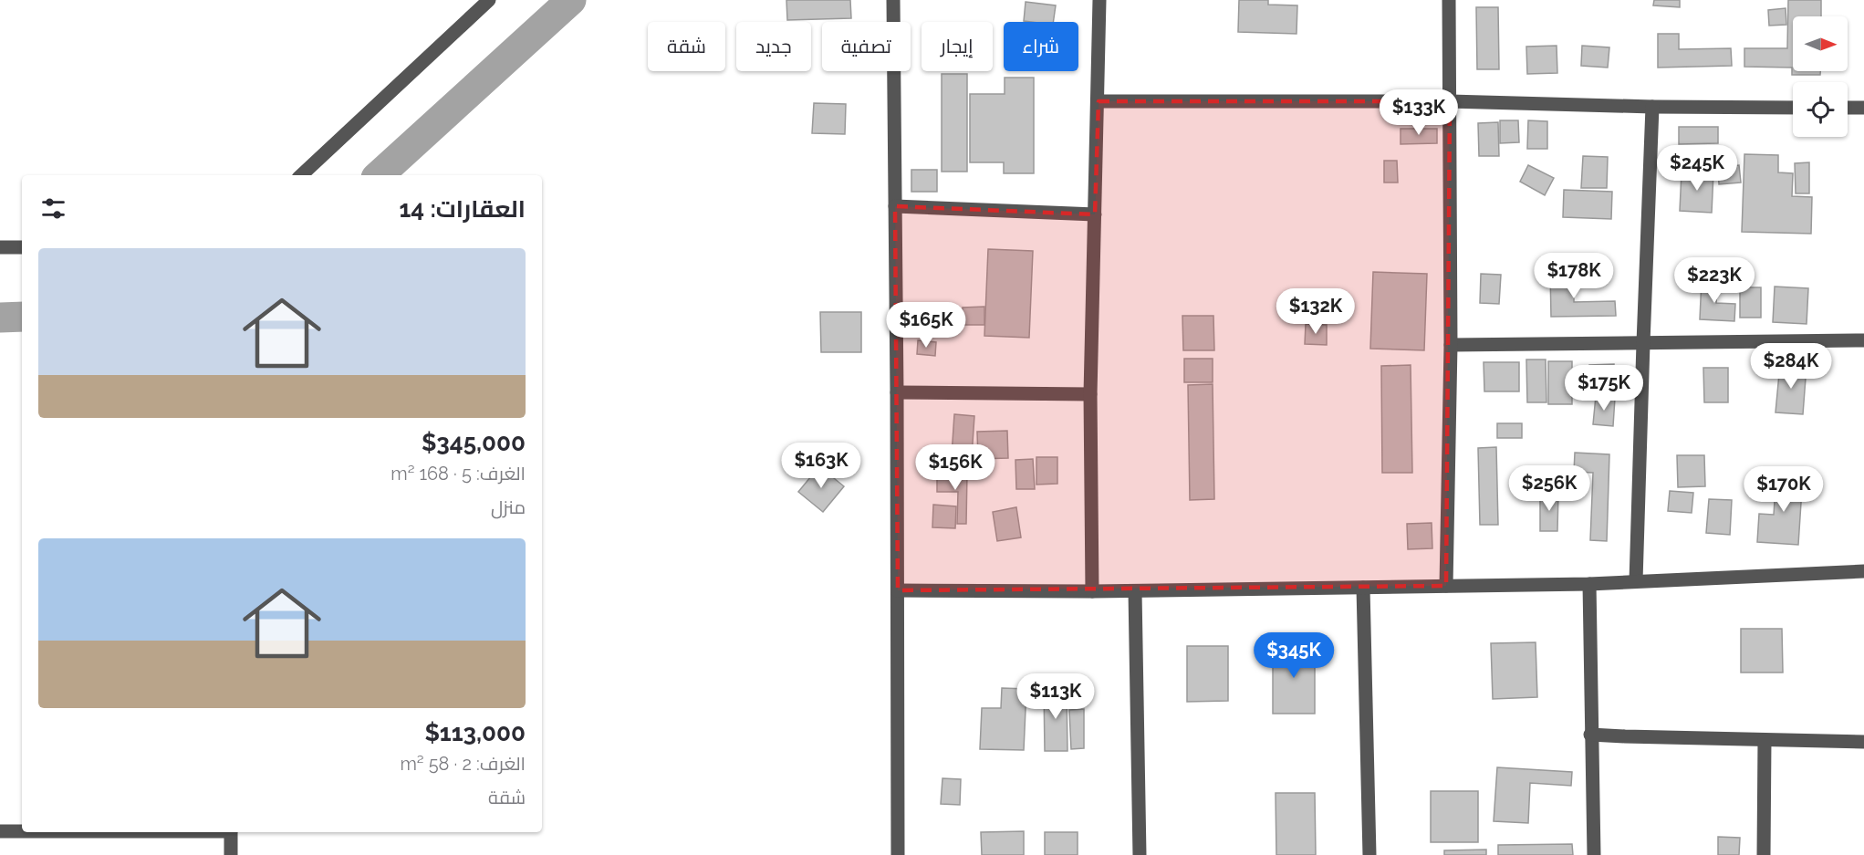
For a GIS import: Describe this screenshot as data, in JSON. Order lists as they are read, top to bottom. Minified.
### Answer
{"north":"right","page":{"chip":["شراء","إيجار","تصفية","جديد","شقة"],"price":["$133K","$245K","$178K","$223K","$132K","$165K","$284K","$175K","$163K","$156K","$256K","$170K","$345K","$113K"],"heading":"العقارات: 14","list":[{"name":"$345,000","note":"الغرف: 5 · 168 m² · منزل"},{"name":"$113,000","note":"الغرف: 2 · 58 m² · شقة"}]}}
